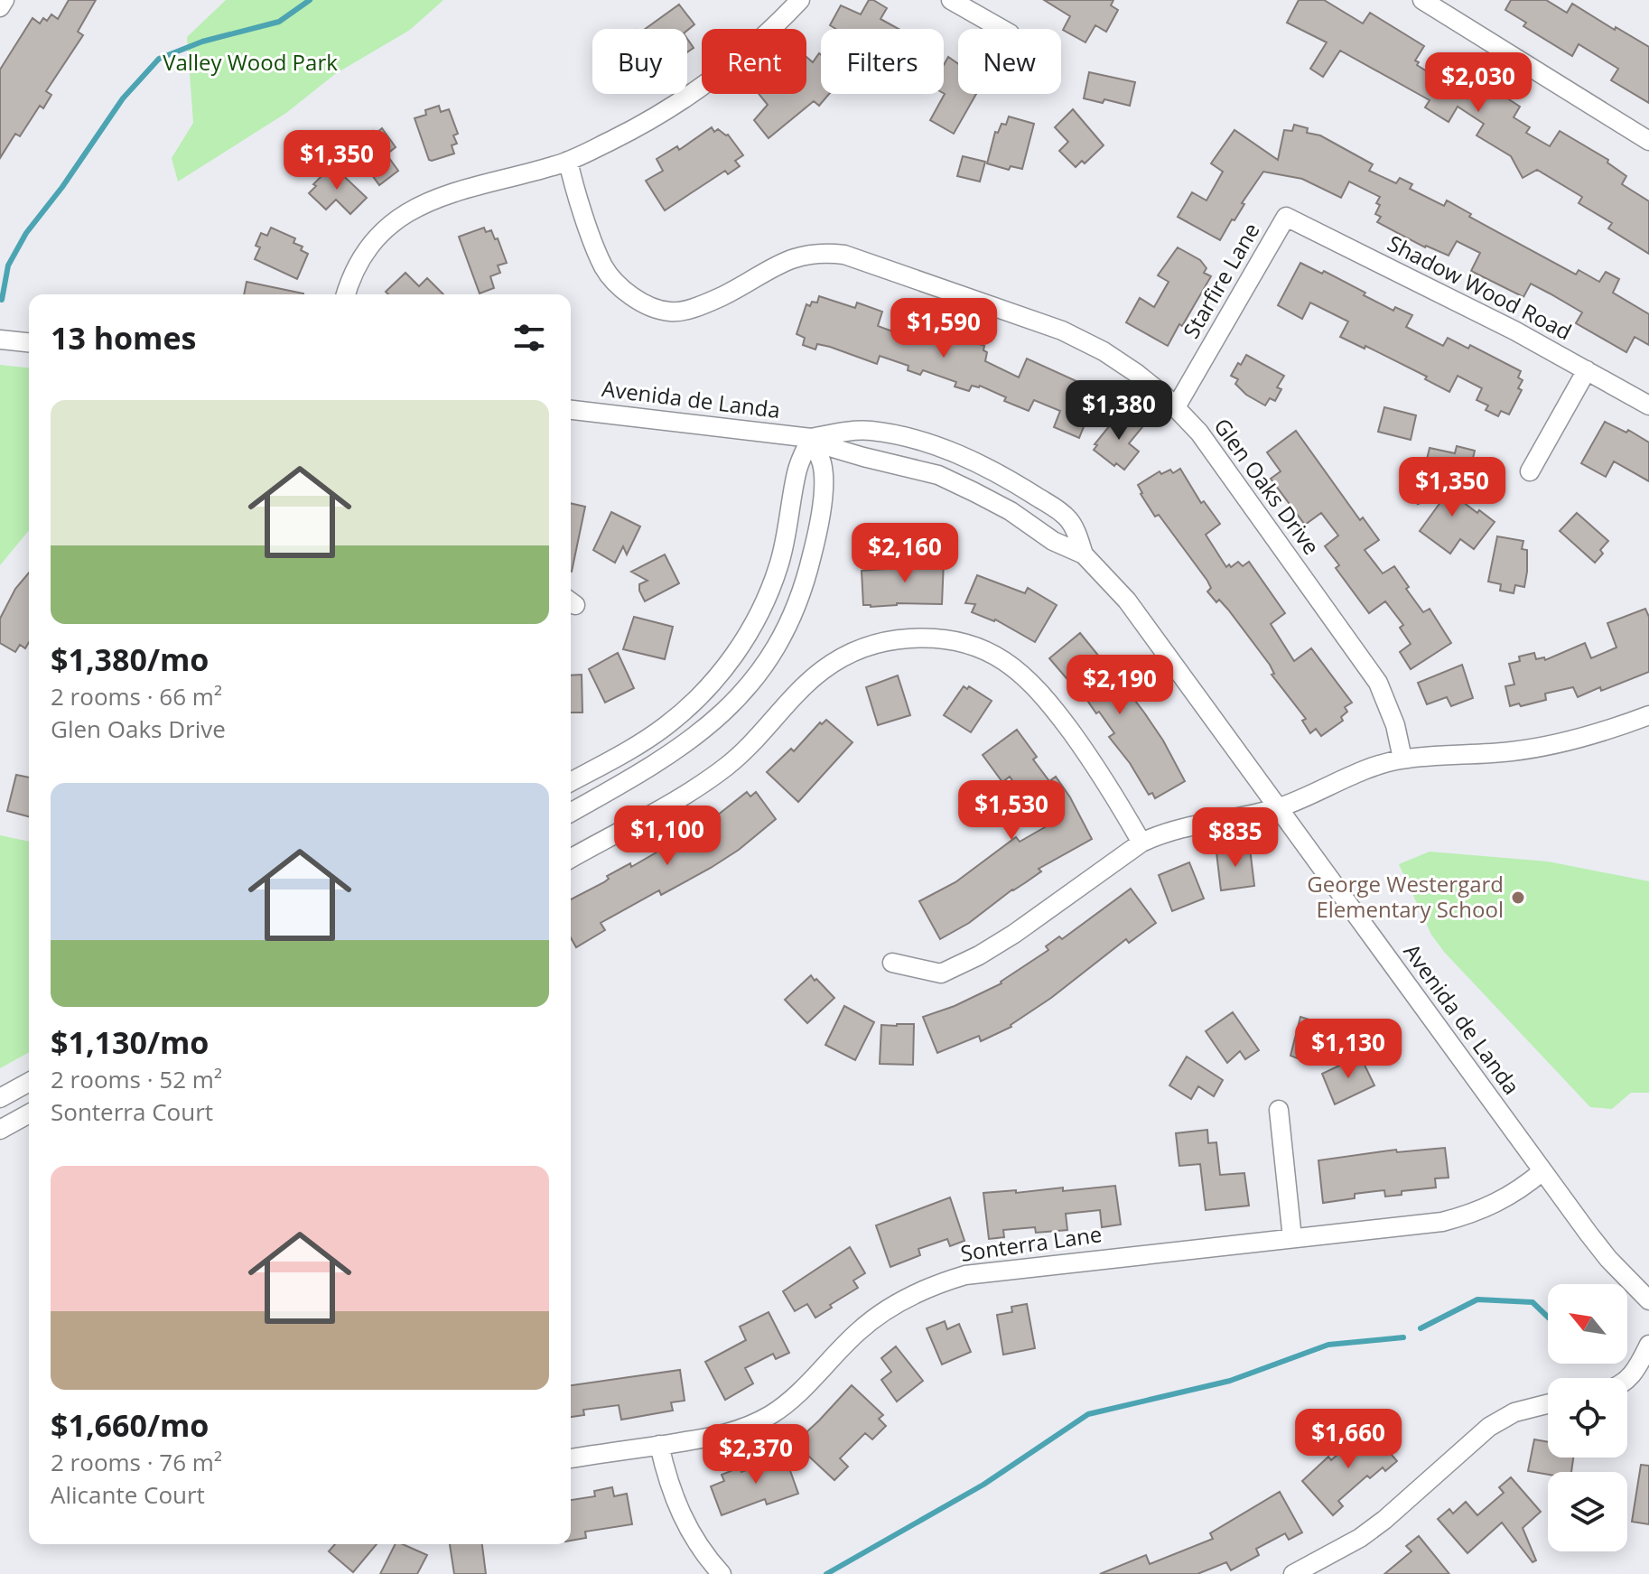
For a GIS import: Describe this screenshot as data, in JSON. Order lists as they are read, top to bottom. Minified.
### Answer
{"streets":{"street":["Starfire Lane","Shadow Wood Road","Avenida de Landa","Glen Oaks Drive","Sonterra Lane"]},"crossings":[["Starfire Lane","Shadow Wood Road"],["Starfire Lane","Glen Oaks Drive"],["Avenida de Landa","Sonterra Lane"]],"parks":["Valley Wood Park"],"places":["George Westergard Elementary School"],"north":"top left","page":{"chip":["Buy","Rent","Filters","New"],"price":["$2,030","$1,350","$1,590","$1,380","$1,350","$2,160","$2,190","$1,530","$1,100","$835","$1,130","$1,660","$2,370"],"heading":"13 homes","list":[{"name":"$1,380/mo","note":"2 rooms · 66 m² · Glen Oaks Drive"},{"name":"$1,130/mo","note":"2 rooms · 52 m² · Sonterra Court"},{"name":"$1,660/mo","note":"2 rooms · 76 m² · Alicante Court"}]}}
